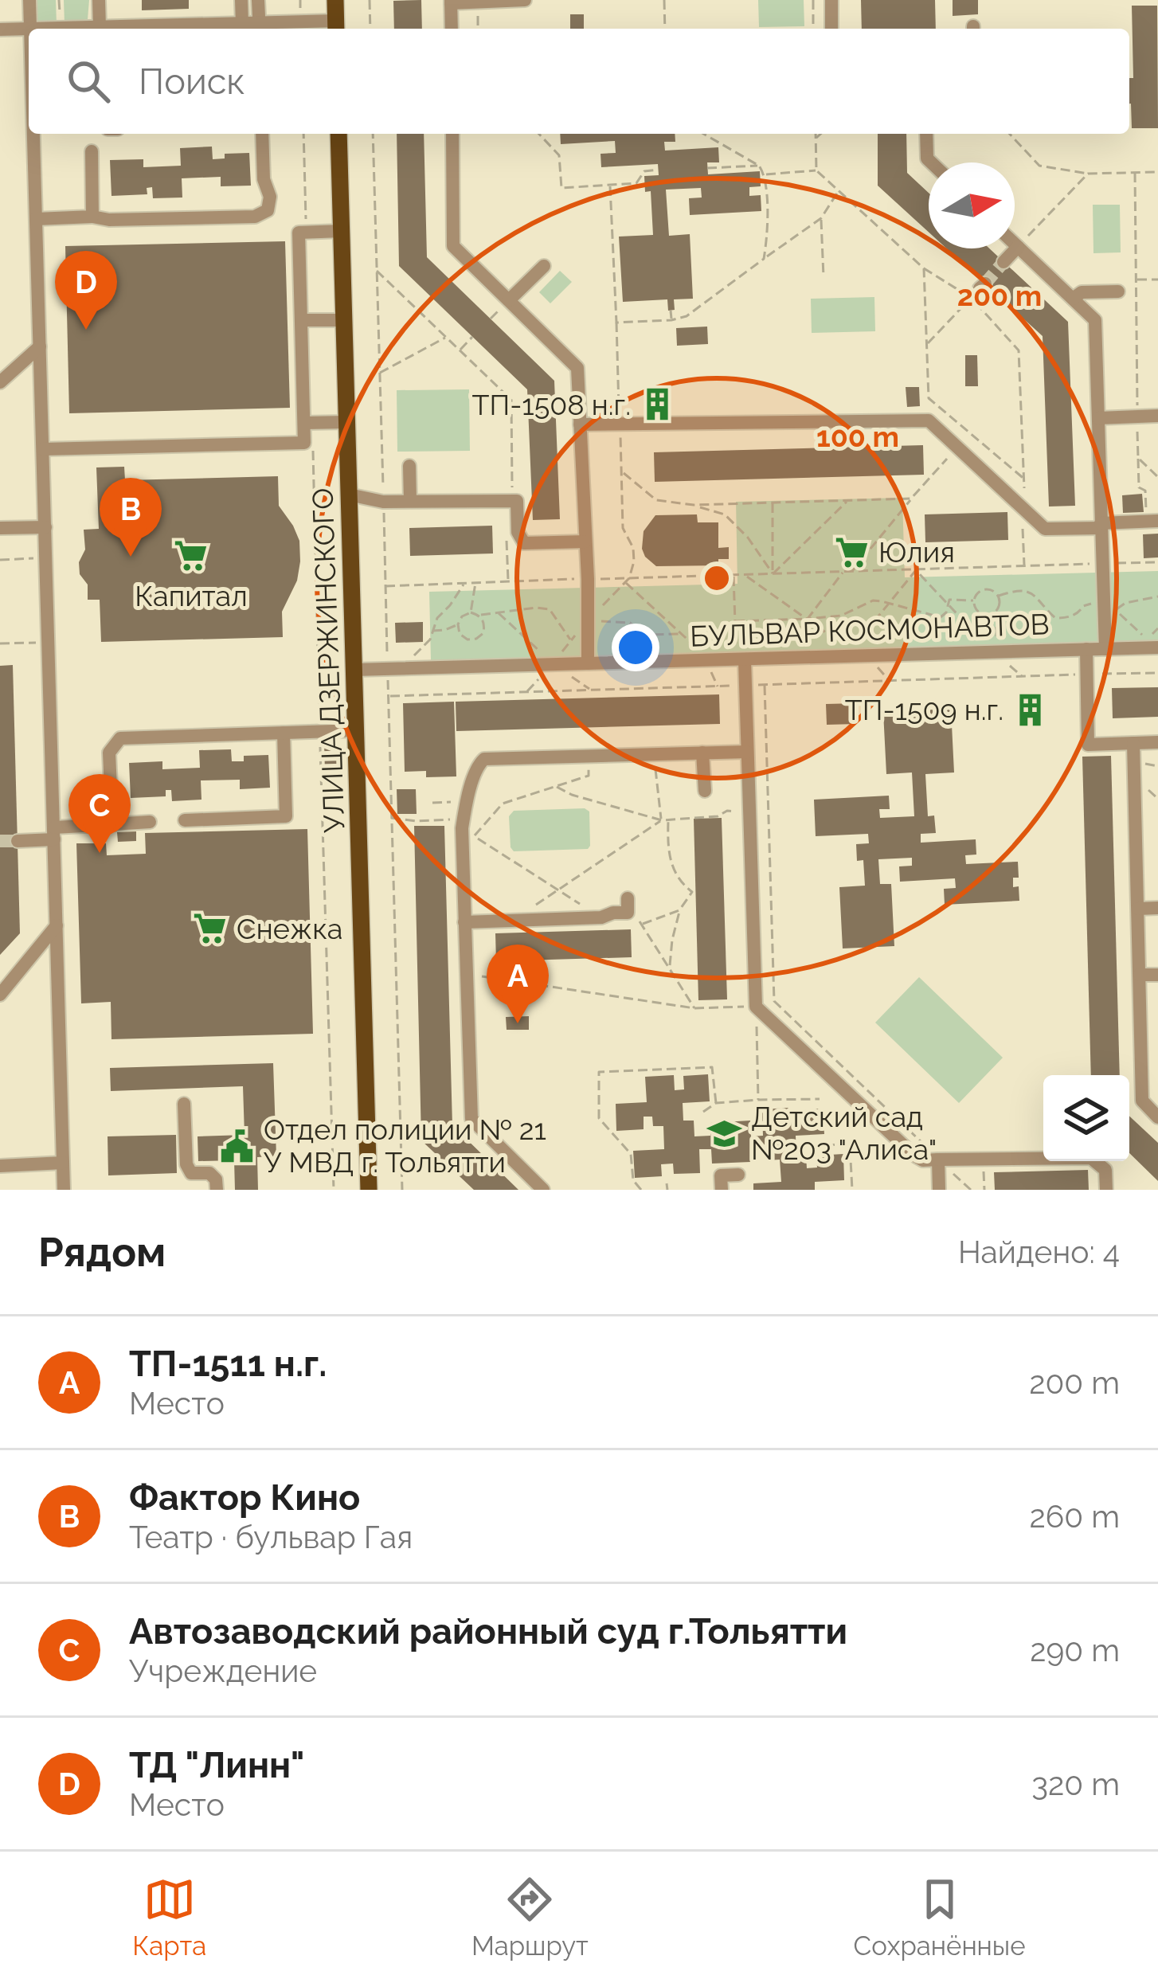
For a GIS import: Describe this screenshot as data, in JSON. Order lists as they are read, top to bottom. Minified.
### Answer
{"streets":{"main road":["УЛИЦА ДЗЕРЖИНСКОГО"],"street":["БУЛЬВАР КОСМОНАВТОВ"]},"crossings":[["БУЛЬВАР КОСМОНАВТОВ","УЛИЦА ДЗЕРЖИНСКОГО"]],"places":{"building":["ТП-1508 н.г.","ТП-1509 н.г."],"supermarket":["Юлия","Капитал","Снежка"],"school or university":["Детский сад №203 \"Алиса\""],"public building":["Отдел полиции № 21 У МВД г. Тольятти"]},"north":"right","page":{"search":"Поиск","pins":["D","B","C","A"],"heading":["Рядом","Найдено: 4"],"list":[{"mark":"A","name":"ТП-1511 н.г.","note":"Место","value":"200 m"},{"mark":"B","name":"Фактор Кино","note":"Театр · бульвар Гая","value":"260 m"},{"mark":"C","name":"Автозаводский районный суд г.Тольятти","note":"Учреждение","value":"290 m"},{"mark":"D","name":"ТД \"Линн\"","note":"Место","value":"320 m"}],"nav":["Карта","Маршрут","Сохранённые"]},"rings":["200 m","100 m"]}
